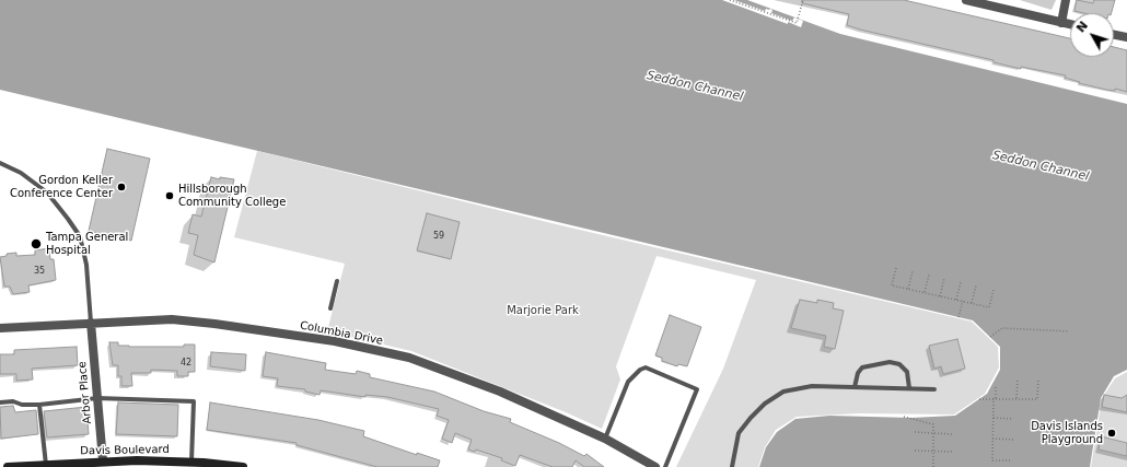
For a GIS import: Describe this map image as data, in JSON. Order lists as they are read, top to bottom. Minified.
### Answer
{"streets":{"street":["Columbia Drive","Arbor Place","Davis Boulevard"]},"crossings":[["Columbia Drive","Arbor Place"],["Arbor Place","Davis Boulevard"]],"water":["Seddon Channel"],"parks":["Marjorie Park"],"places":["Gordon Keller Conference Center","Hillsborough Community College","Tampa General Hospital","Davis Islands Playground"],"house_numbers":["59","35","42"],"north":"top left"}
